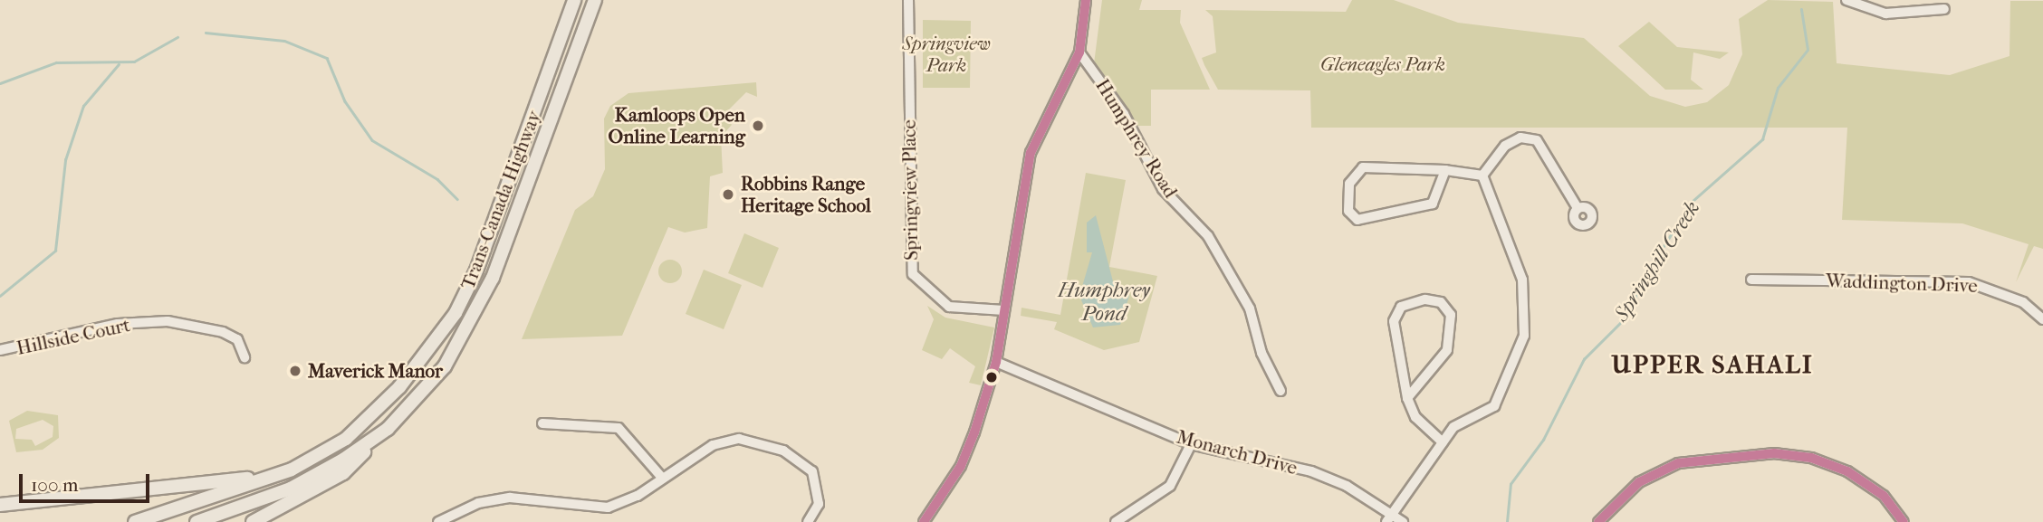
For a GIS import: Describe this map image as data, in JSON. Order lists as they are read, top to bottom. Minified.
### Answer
{"streets":{"highway":["Trans-Canada Highway"],"street":["Humphrey Road","Springview Place","Waddington Drive","Hillside Court","Monarch Drive"]},"districts":["UPPER SAHALI"],"water":["Springhill Creek","Humphrey Pond"],"parks":["Springview Park","Gleneagles Park"],"places":["Kamloops Open Online Learning","Robbins Range Heritage School","Maverick Manor"],"scale_bar":"100 m"}
